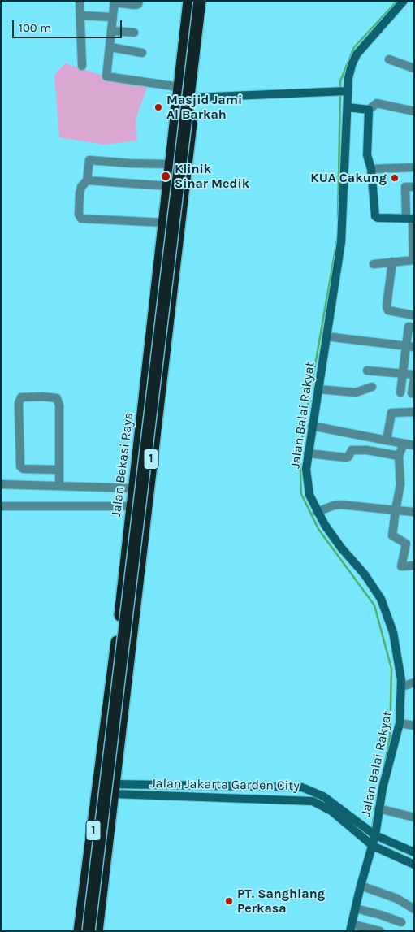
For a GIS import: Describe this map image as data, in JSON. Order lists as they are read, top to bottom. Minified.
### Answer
{"streets":{"highway":["1","Jalan Bekasi Raya"],"street":["Jalan Balai Rakyat","Jalan Jakarta Garden City"]},"crossings":[["Jalan Balai Rakyat","Jalan Jakarta Garden City"],["Jalan Bekasi Raya","Jalan Jakarta Garden City"]],"places":["Masjid Jami Al Barkah","Klinik Sinar Medik","KUA Cakung","PT. Sanghiang Perkasa"],"scale_bar":"100 m"}
